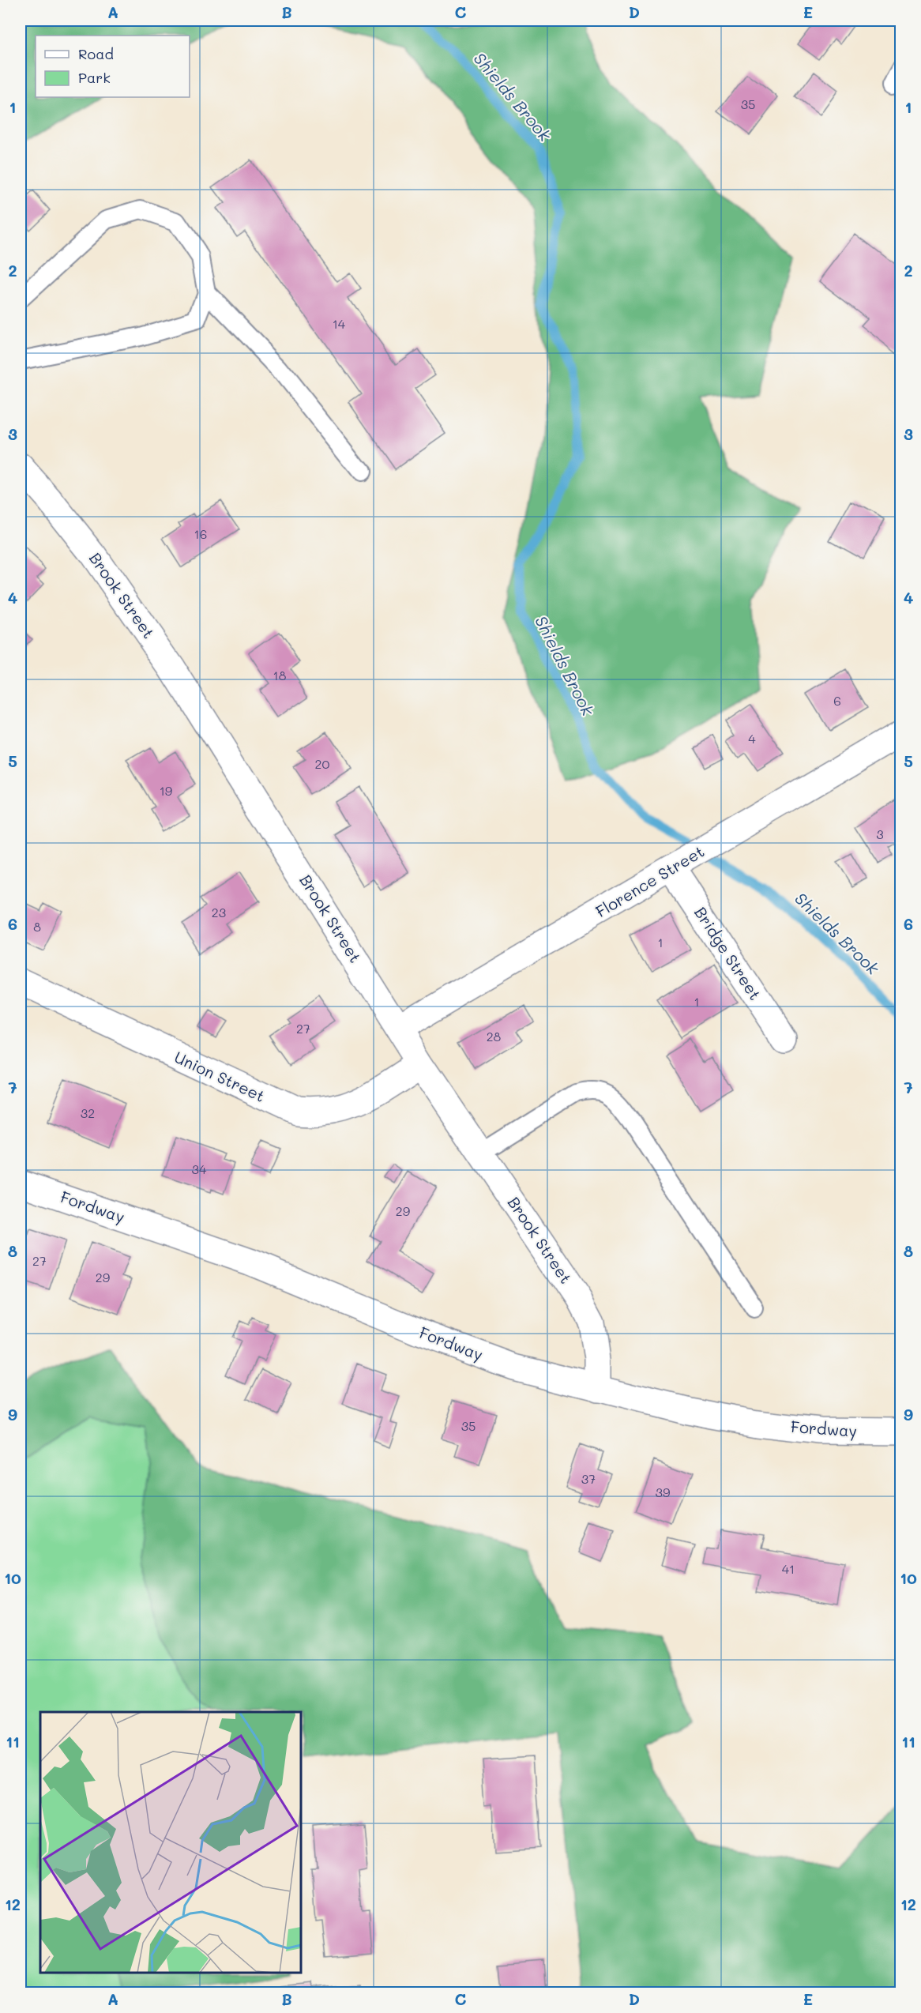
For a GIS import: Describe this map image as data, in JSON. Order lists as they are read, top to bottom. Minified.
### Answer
{"streets":{"street":["Brook Street","Florence Street","Bridge Street","Union Street","Fordway"]},"crossings":[["Brook Street","Florence Street"],["Brook Street","Union Street"],["Brook Street","Fordway"],["Florence Street","Bridge Street"]],"water":["Shields Brook"],"house_numbers":["35","14","16","18","6","4","20","19","3","23","8","1","1","27","28","32","34","29","27","29","35","37","39","41"],"legend":["Road","Park"],"grid":{"columns":["A","B","C","D","E"],"rows":["1","2","3","4","5","6","7","8","9","10","11","12"]}}
